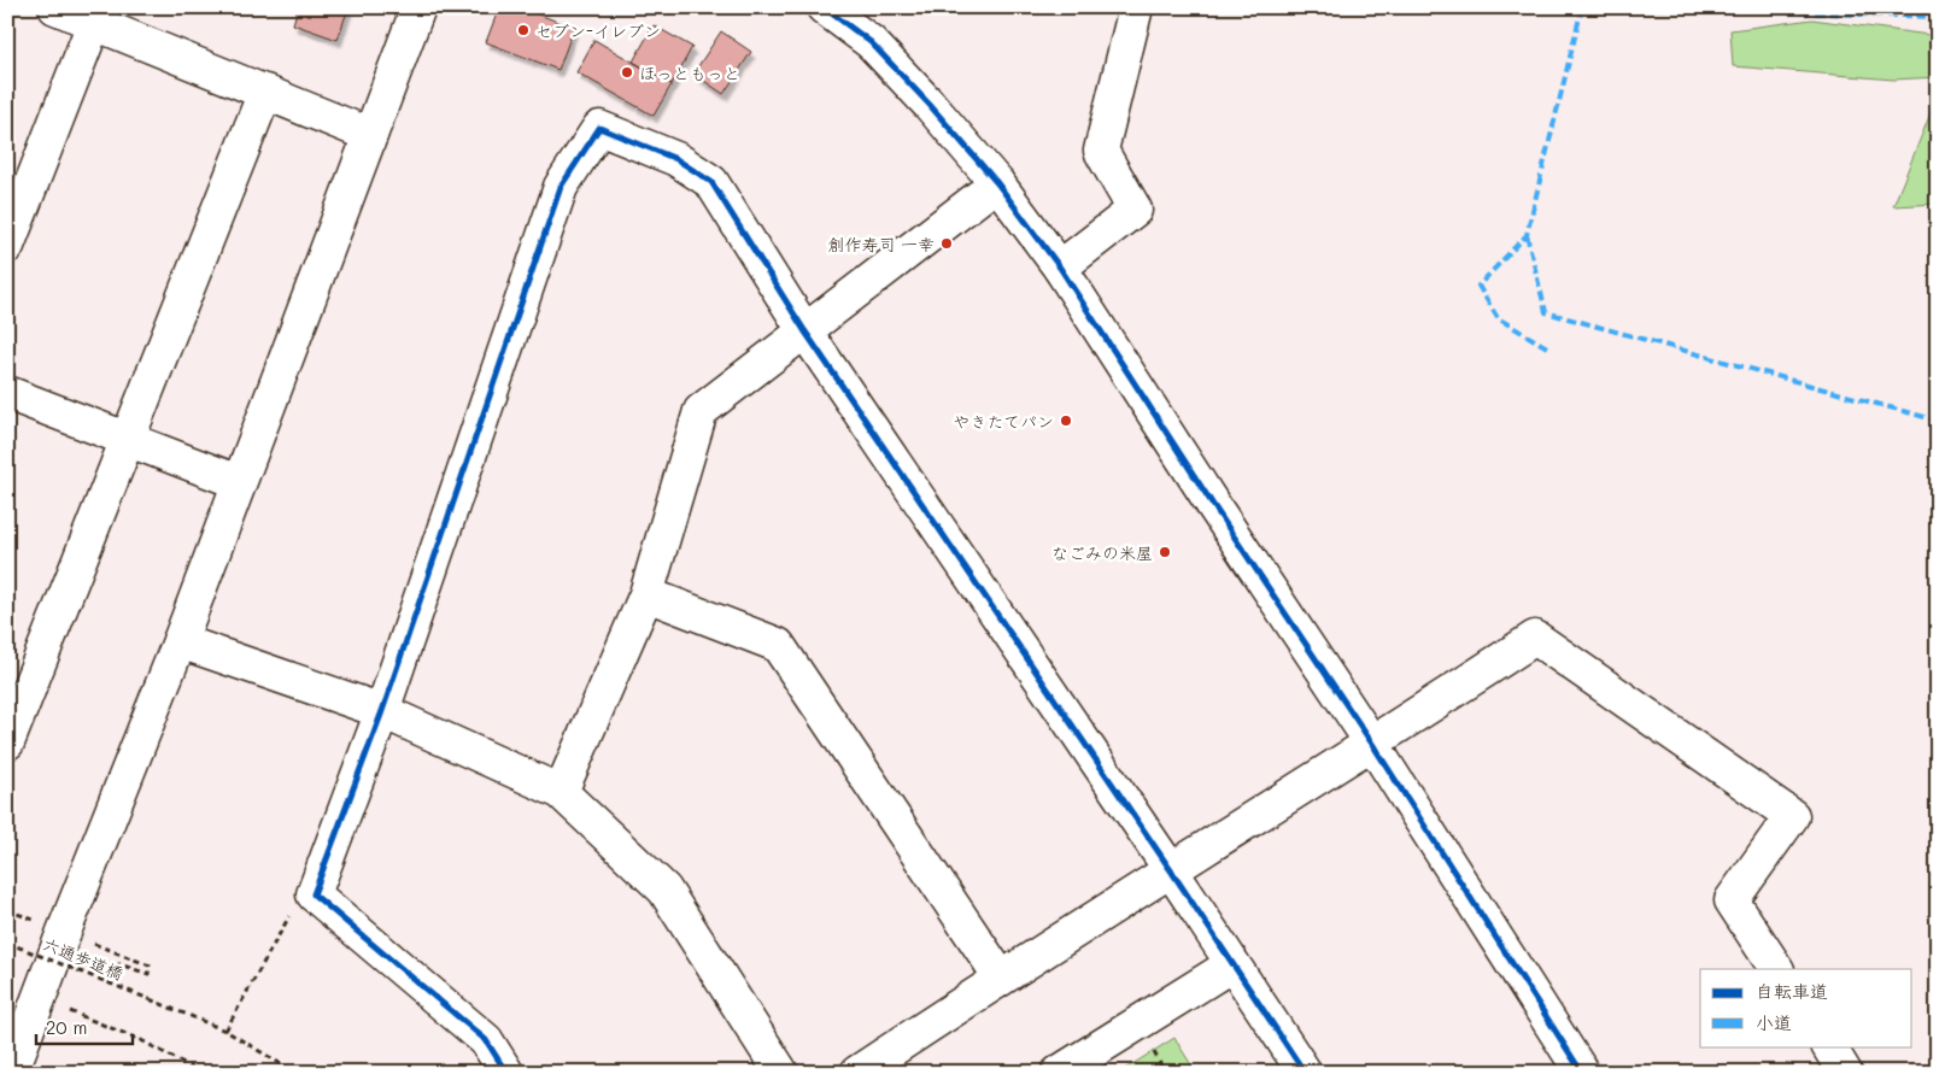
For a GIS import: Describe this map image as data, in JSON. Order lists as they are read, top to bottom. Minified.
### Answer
{"streets":{"path":["六通歩道橋"]},"places":["セブン-イレブン","ほっともっと","創作寿司 一幸","やきたてパン","なごみの米屋"],"legend":["自転車道","小道"],"scale_bar":"20 m"}
